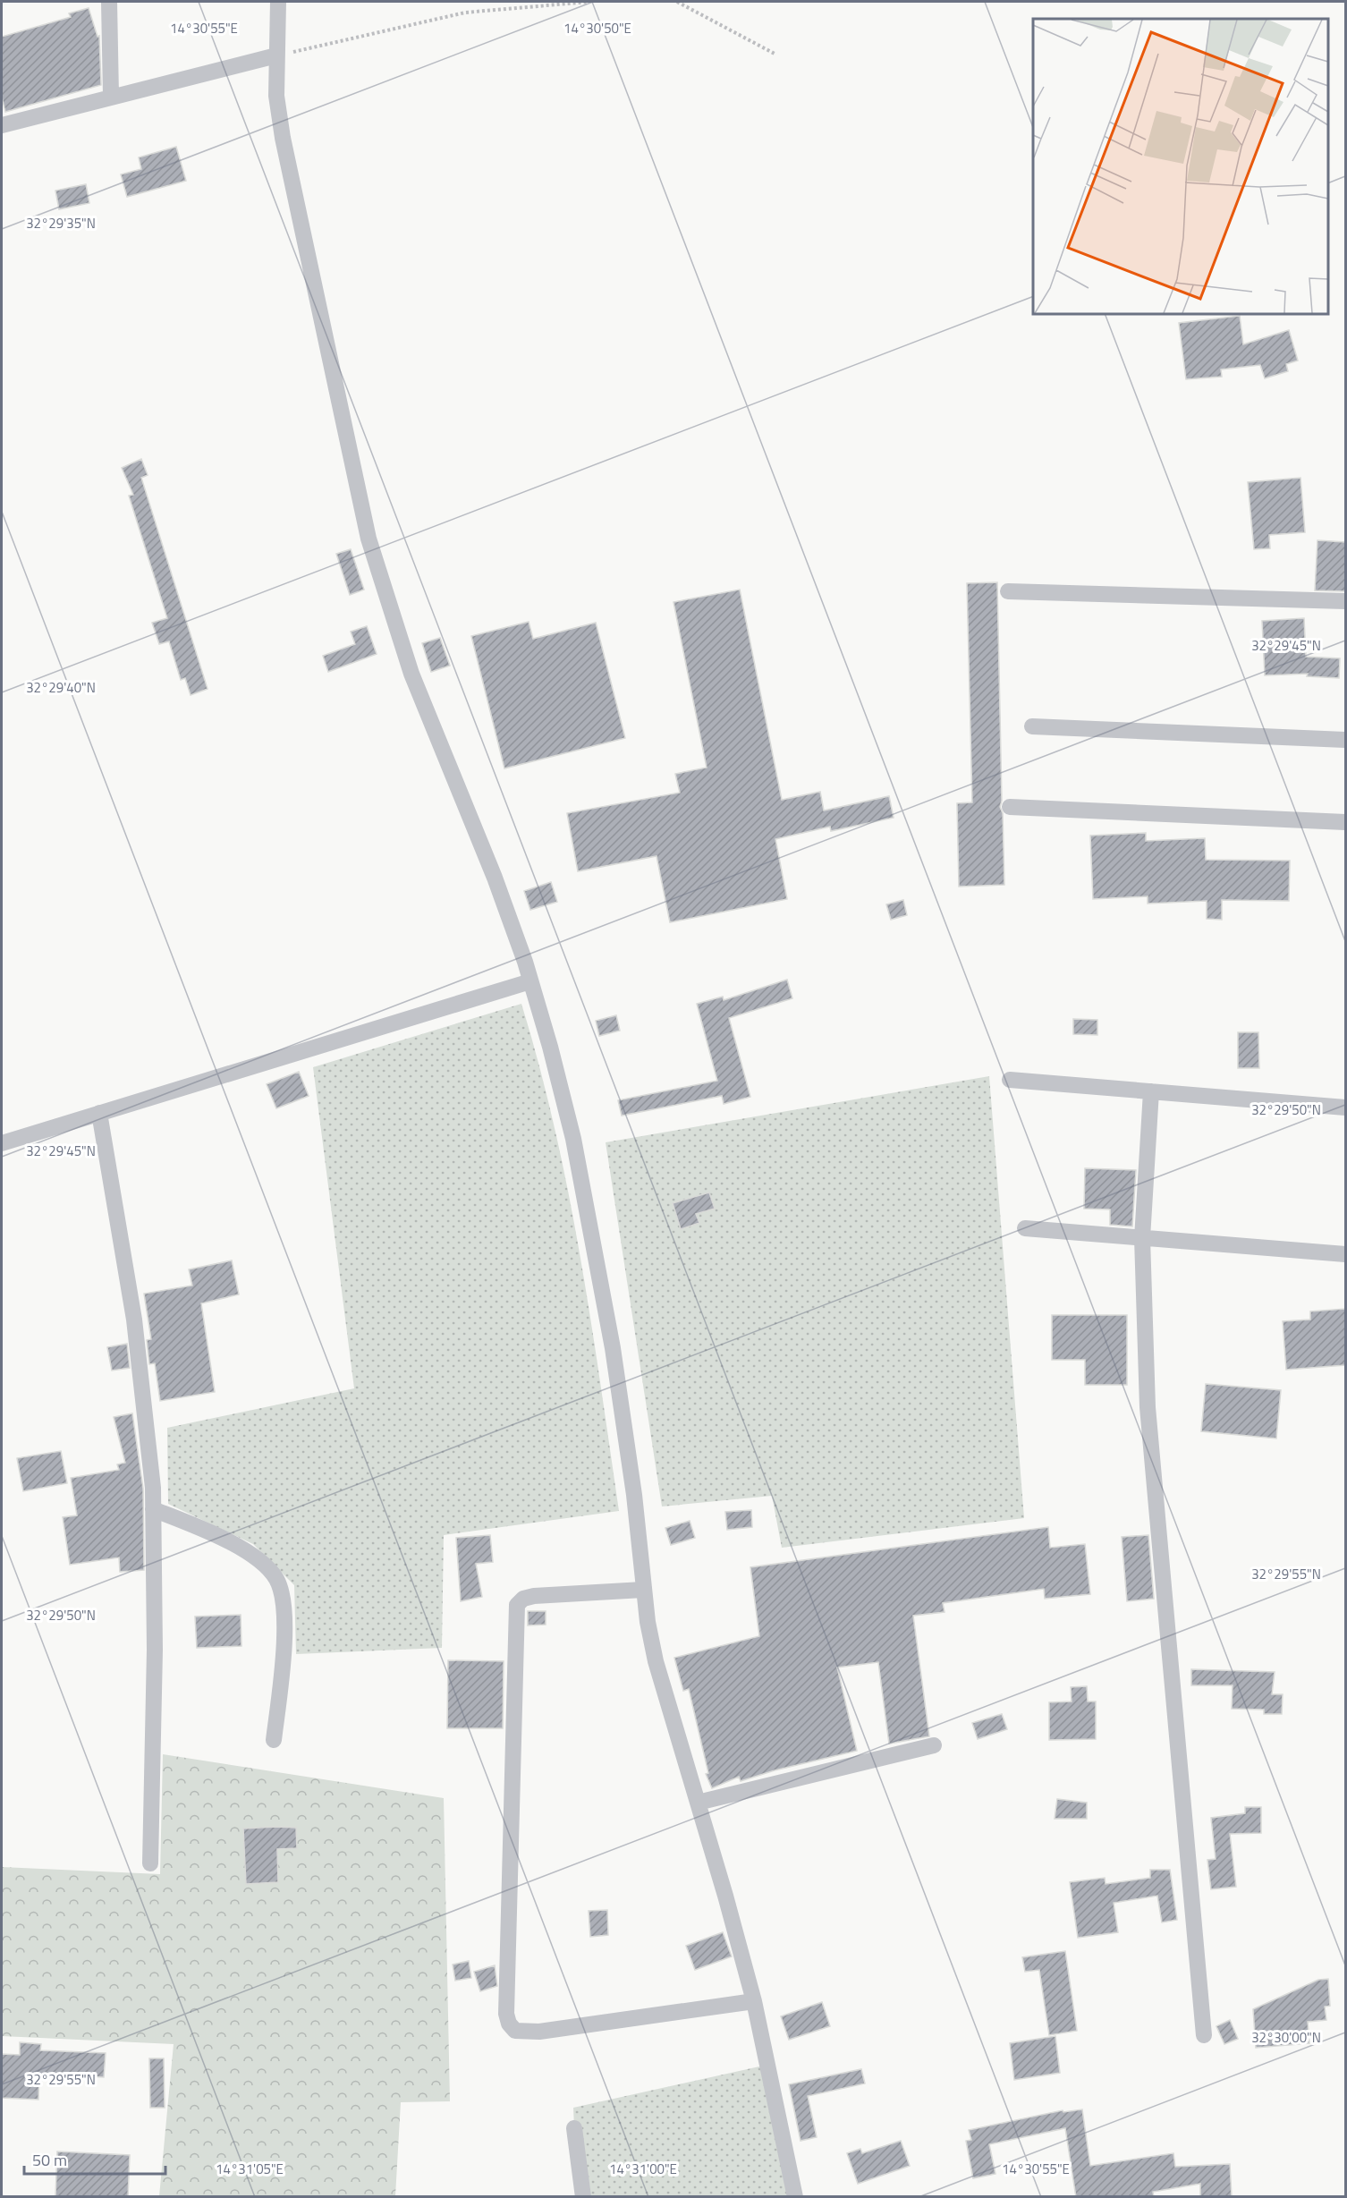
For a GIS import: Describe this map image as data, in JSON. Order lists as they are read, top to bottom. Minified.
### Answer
{"scale_bar":"50 m","coordinates":["14°30'55\"E","14°30'50\"E","32°29'35\"N","32°29'45\"N","32°29'40\"N","32°29'50\"N","32°29'55\"N","32°30'00\"N","14°31'05\"E","14°31'00\"E"]}
